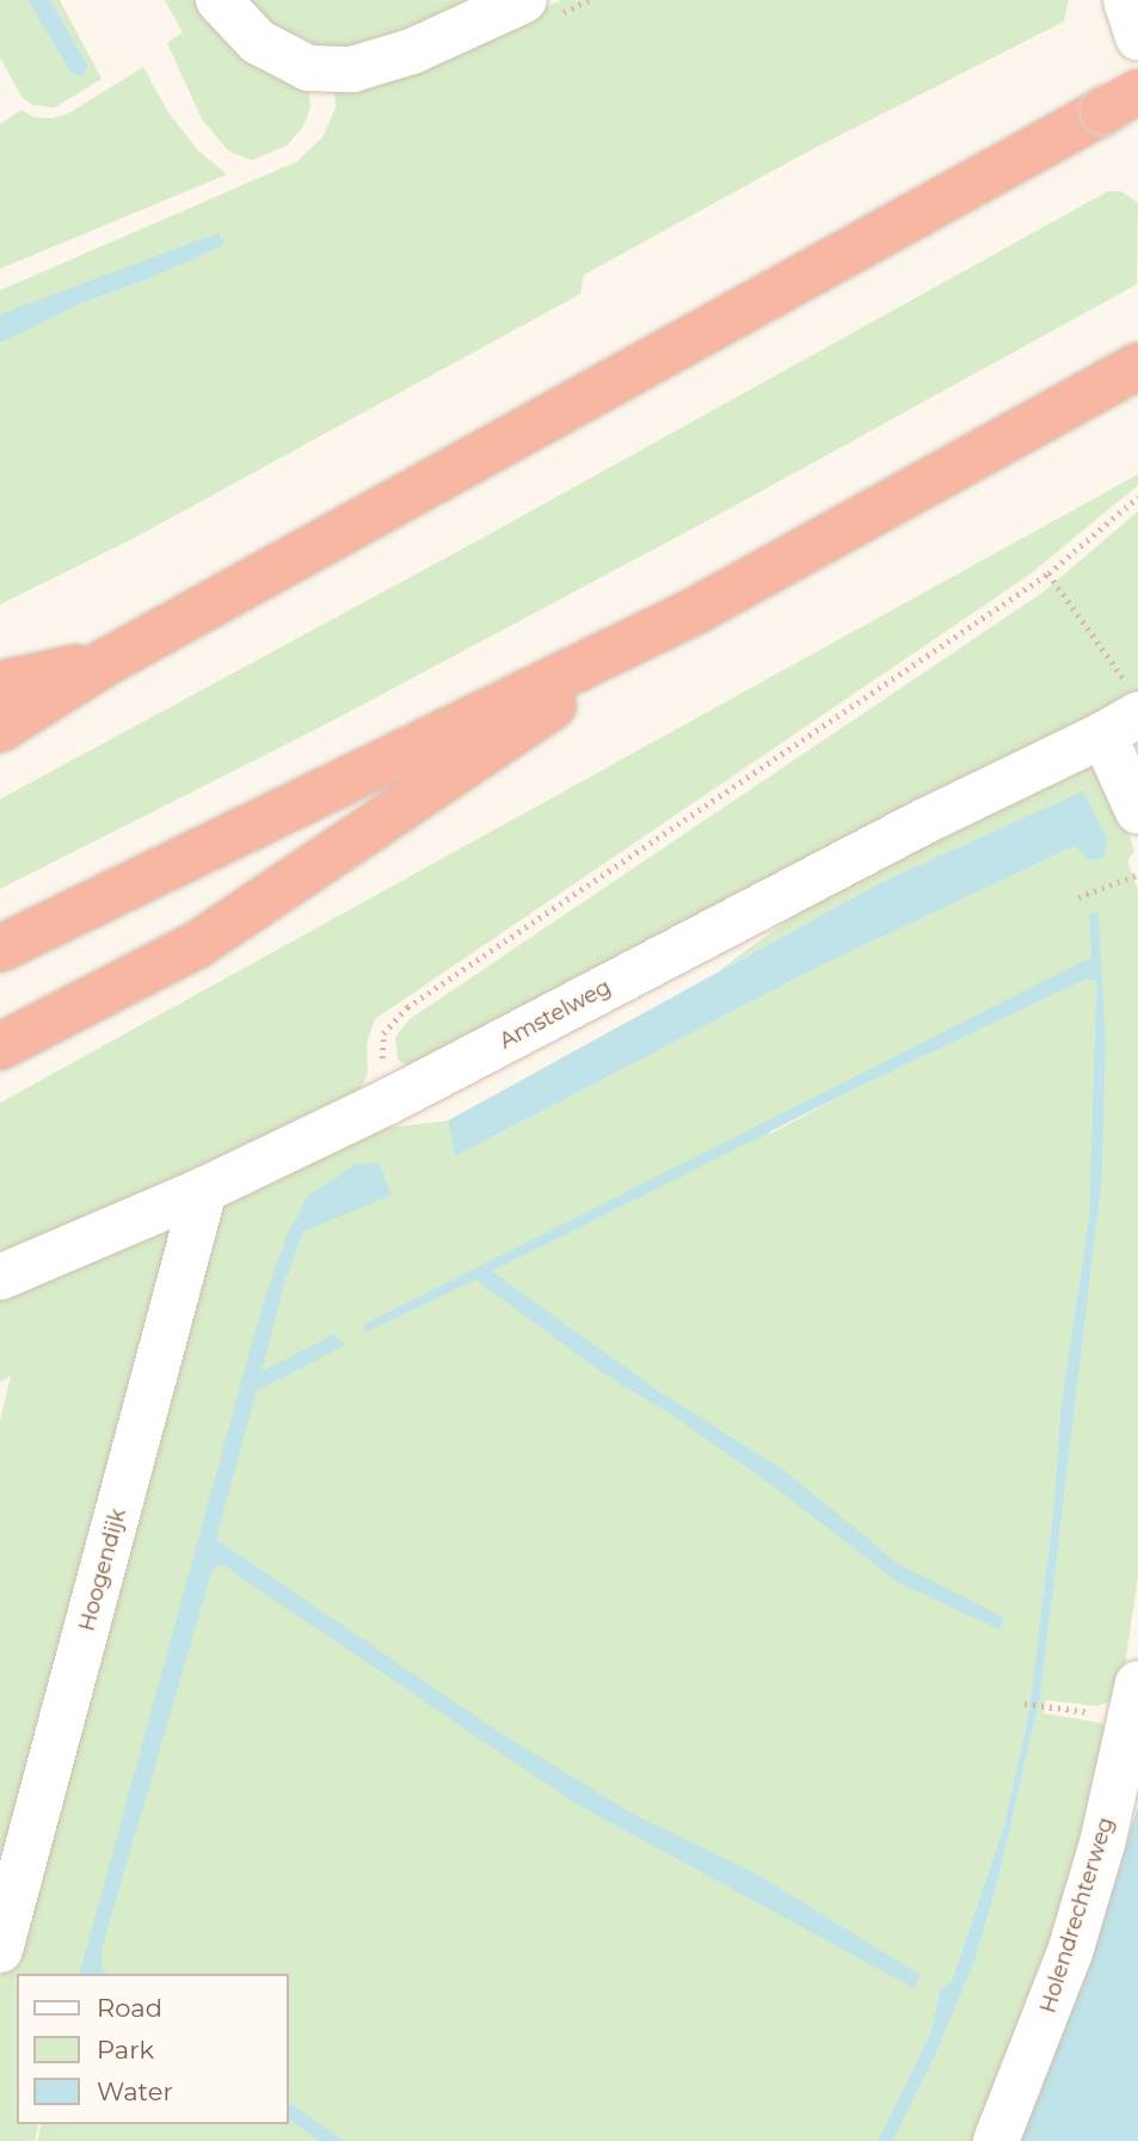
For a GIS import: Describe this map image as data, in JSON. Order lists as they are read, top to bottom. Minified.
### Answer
{"streets":{"street":["Amstelweg","Hoogendijk","Holendrechterweg"]},"crossings":[["Amstelweg","Hoogendijk"]],"legend":["Road","Park","Water"]}
